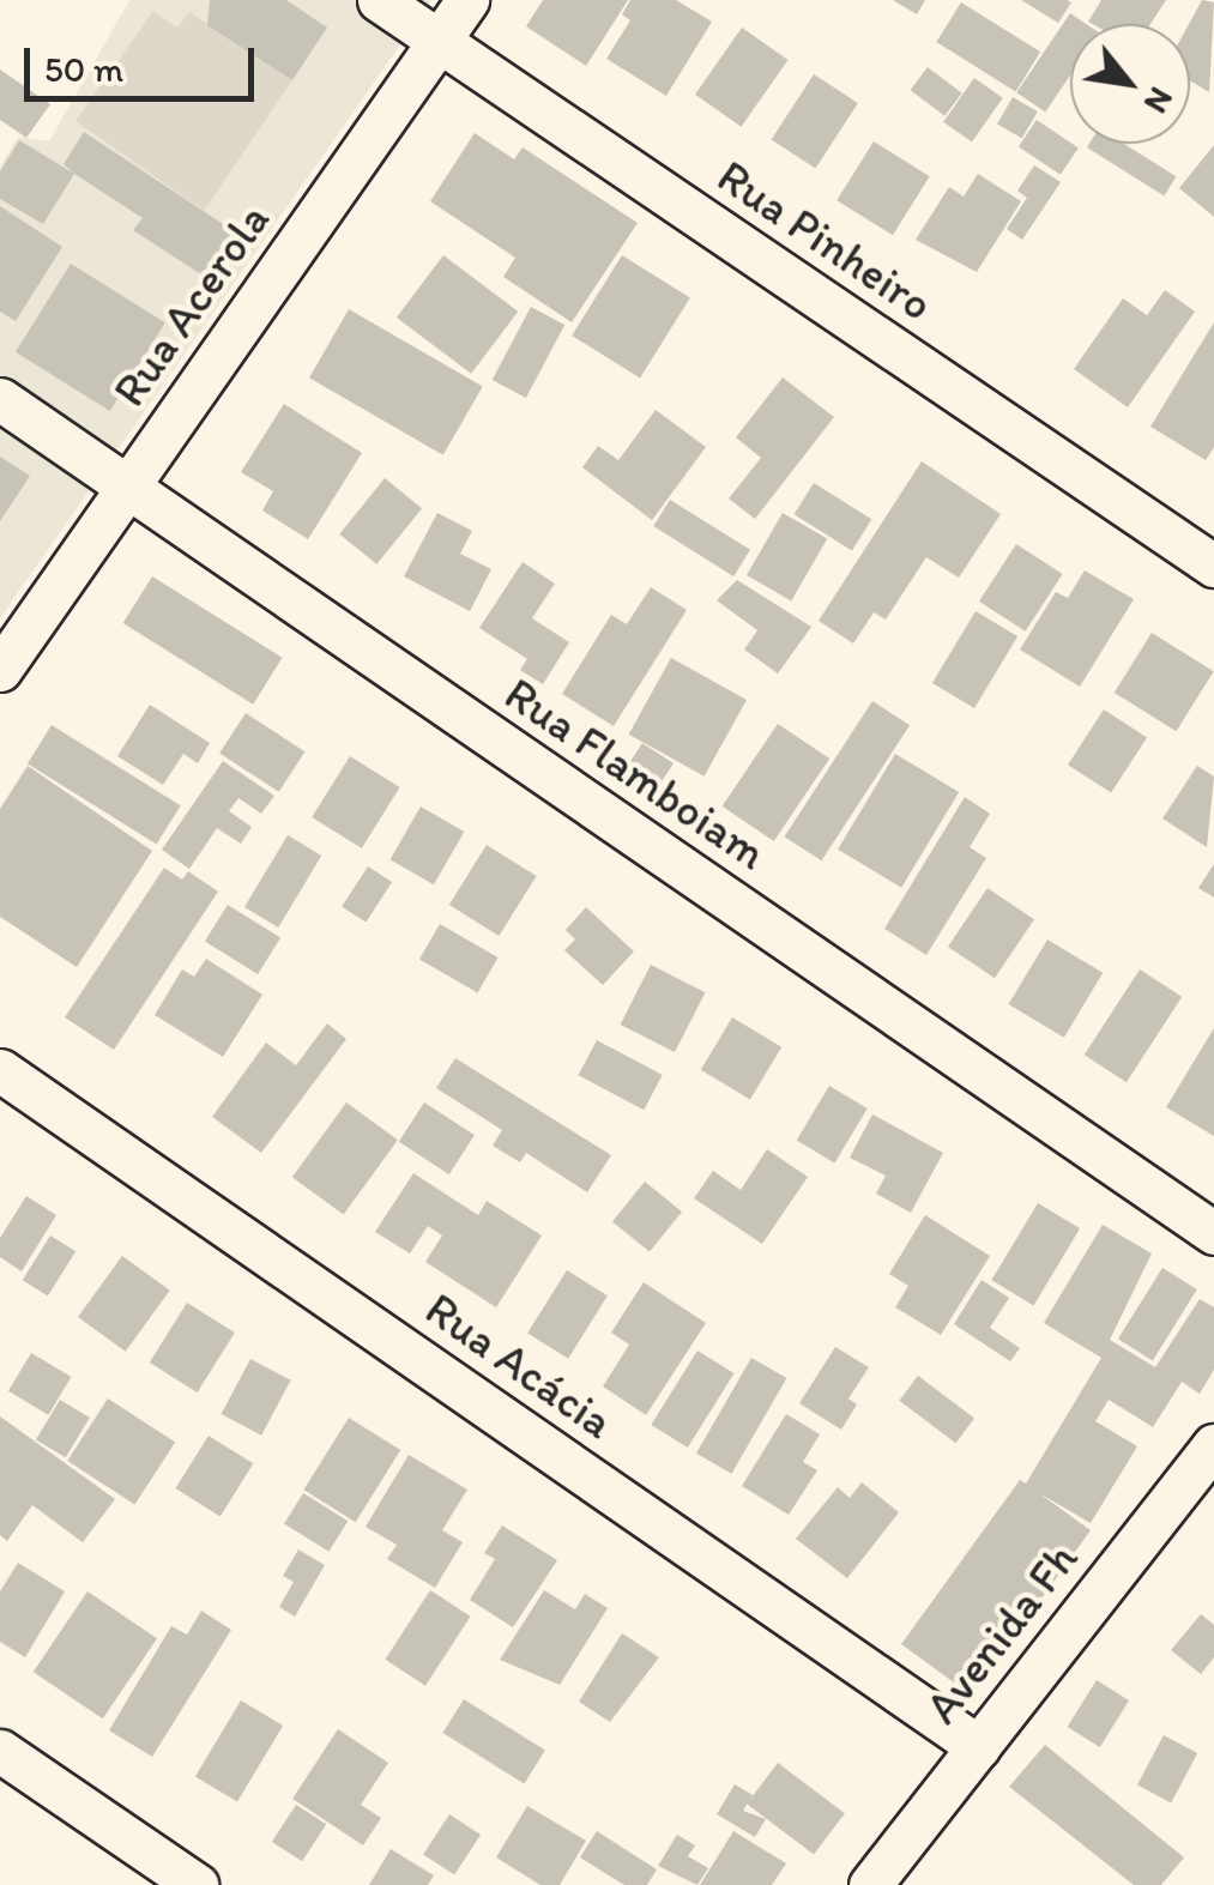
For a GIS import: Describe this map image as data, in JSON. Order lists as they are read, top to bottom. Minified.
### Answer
{"streets":{"street":["Rua Pinheiro","Rua Acerola","Rua Flamboiam","Rua Acácia","Avenida Fh"]},"crossings":[["Rua Pinheiro","Rua Acerola"],["Rua Acerola","Rua Flamboiam"],["Rua Acácia","Avenida Fh"]],"scale_bar":"50 m","north":"bottom right"}
